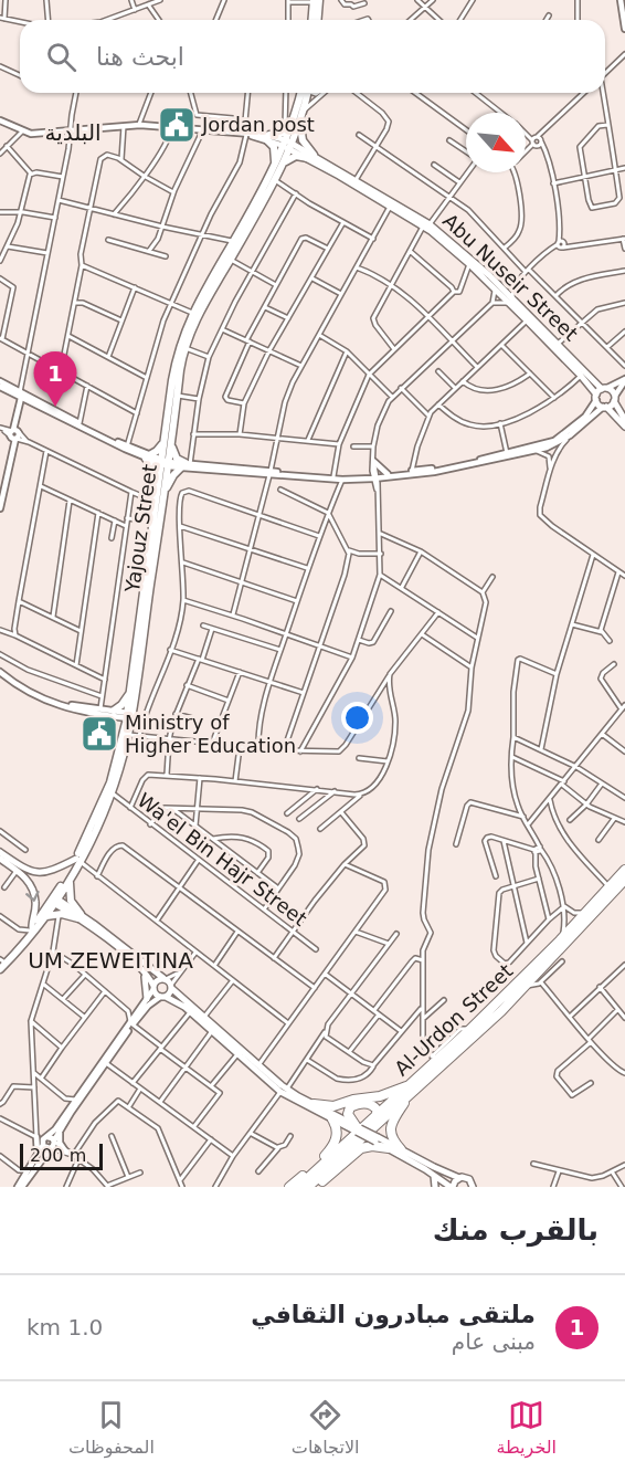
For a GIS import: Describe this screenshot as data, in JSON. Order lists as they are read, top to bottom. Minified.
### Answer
{"streets":{"highway":["Al-Urdon Street"],"main road":["Abu Nuseir Street","Yajouz Street"],"street":["Wa'el Bin Hajr Street"]},"crossings":[["Abu Nuseir Street","Yajouz Street"],["Yajouz Street","Wa'el Bin Hajr Street"]],"districts":["البلدية","UM ZEWEITINA"],"places":{"public building":["Jordan post","Ministry of Higher Education"]},"scale_bar":"200 m","north":"bottom right","page":{"search":"ابحث هنا","pins":"1","scale":"200 m","heading":"بالقرب منك","list":[{"mark":"1","name":"ملتقى مبادرون الثقافي","note":"مبنى عام","value":"1.0 km"}],"nav":["الخريطة","الاتجاهات","المحفوظات"]}}
